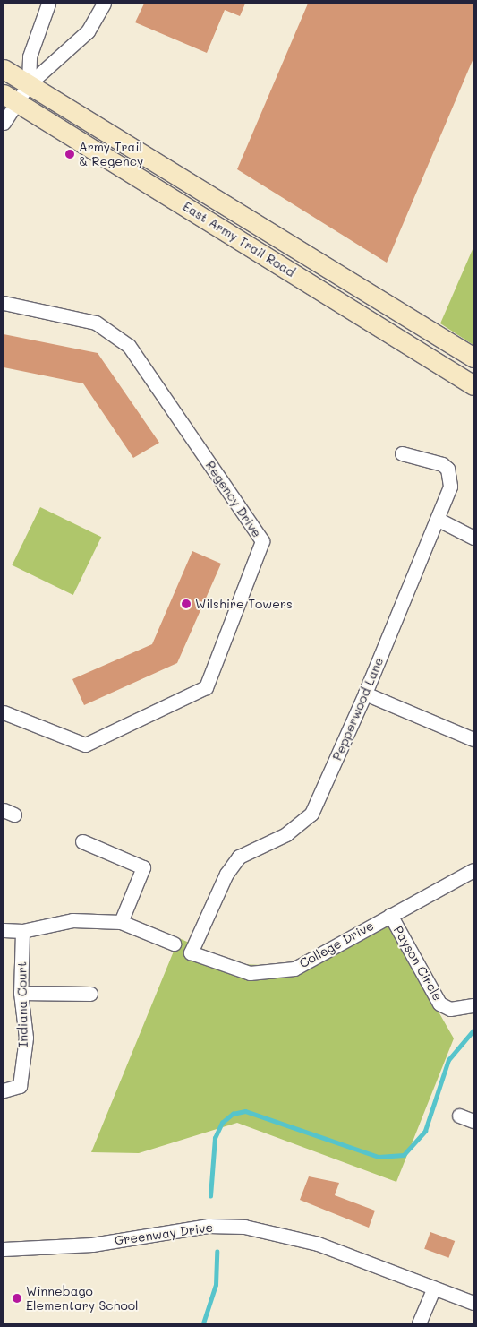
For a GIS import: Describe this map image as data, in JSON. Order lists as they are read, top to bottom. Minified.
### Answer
{"streets":{"main road":["East Army Trail Road"],"street":["Regency Drive","Pepperwood Lane","College Drive","Payson Circle","Indiana Court","Greenway Drive"]},"crossings":[["Pepperwood Lane","College Drive"],["College Drive","Payson Circle"]],"places":["Army Trail & Regency","Wilshire Towers","Winnebago Elementary School"]}
